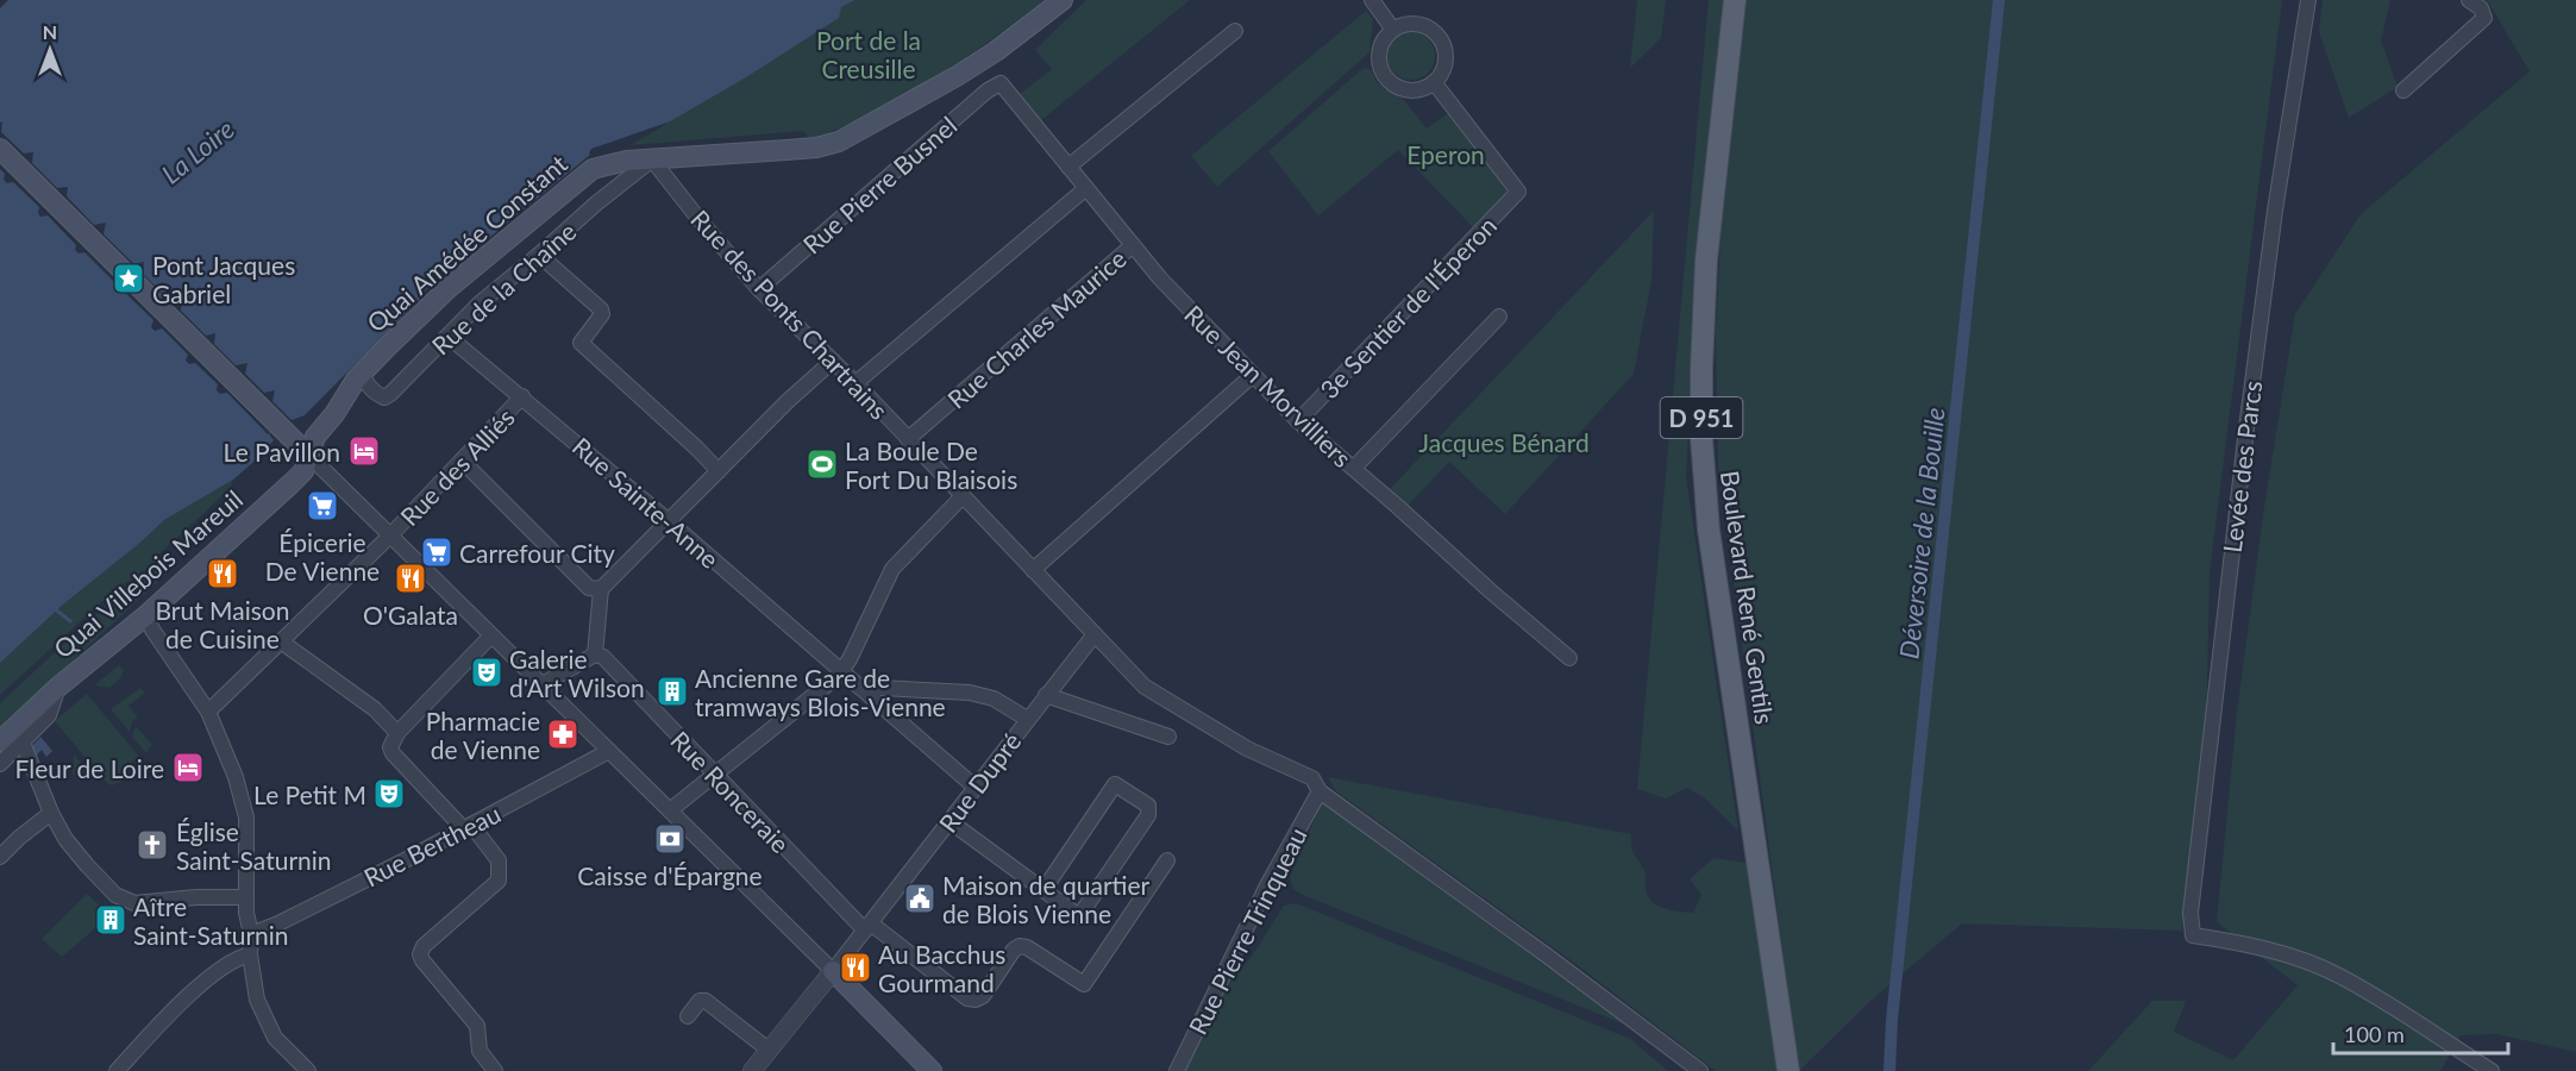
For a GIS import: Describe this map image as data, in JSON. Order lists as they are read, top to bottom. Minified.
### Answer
{"streets":{"main road":["Quai Amédée Constant","D 951","Quai Villebois Mareuil","Boulevard René Gentils"],"street":["Rue Pierre Busnel","Rue de la Chaîne","3e Sentier de l'Éperon","Rue des Ponts Chartrains","Rue Charles Maurice","Rue Jean Morvilliers","Rue des Alliés","Levée des Parcs","Rue Sainte-Anne","Rue Dupré","Rue Ronceraie","Rue Bertheau","Rue Pierre Trinqueau"]},"crossings":[["Rue Pierre Busnel","Rue des Ponts Chartrains"],["Rue Pierre Busnel","Rue Jean Morvilliers"],["Quai Amédée Constant","Rue de la Chaîne"],["Quai Amédée Constant","Rue des Ponts Chartrains"],["Quai Amédée Constant","Quai Villebois Mareuil"],["Rue de la Chaîne","Rue des Ponts Chartrains"],["Rue de la Chaîne","Rue Sainte-Anne"],["3e Sentier de l'Éperon","Rue Jean Morvilliers"],["Rue des Ponts Chartrains","Rue Charles Maurice"],["Rue des Ponts Chartrains","Rue Dupré"],["Rue des Ponts Chartrains","Rue Pierre Trinqueau"],["Rue Charles Maurice","Rue Jean Morvilliers"],["Rue des Alliés","Rue Sainte-Anne"],["Rue Sainte-Anne","Rue Dupré"],["Rue Dupré","Rue Ronceraie"]],"water":["La Loire","Déversoire de la Bouille"],"parks":["Port de la Creusille","Eperon","Jacques Bénard"],"places":{"place":["Pont Jacques Gabriel"],"hotel":["Le Pavillon","Fleur de Loire"],"sports":["La Boule De Fort Du Blaisois"],"supermarket":["Épicerie De Vienne","Carrefour City"],"restaurant":["Brut Maison de Cuisine","O'Galata","Au Bacchus Gourmand"],"theatre":["Galerie d'Art Wilson","Le Petit M"],"building":["Ancienne Gare de tramways Blois-Vienne","Aître Saint-Saturnin"],"pharmacy":["Pharmacie de Vienne"],"bank":["Caisse d'Épargne"],"church":["Église Saint-Saturnin"],"public building":["Maison de quartier de Blois Vienne"]},"scale_bar":"100 m","north":"top"}
